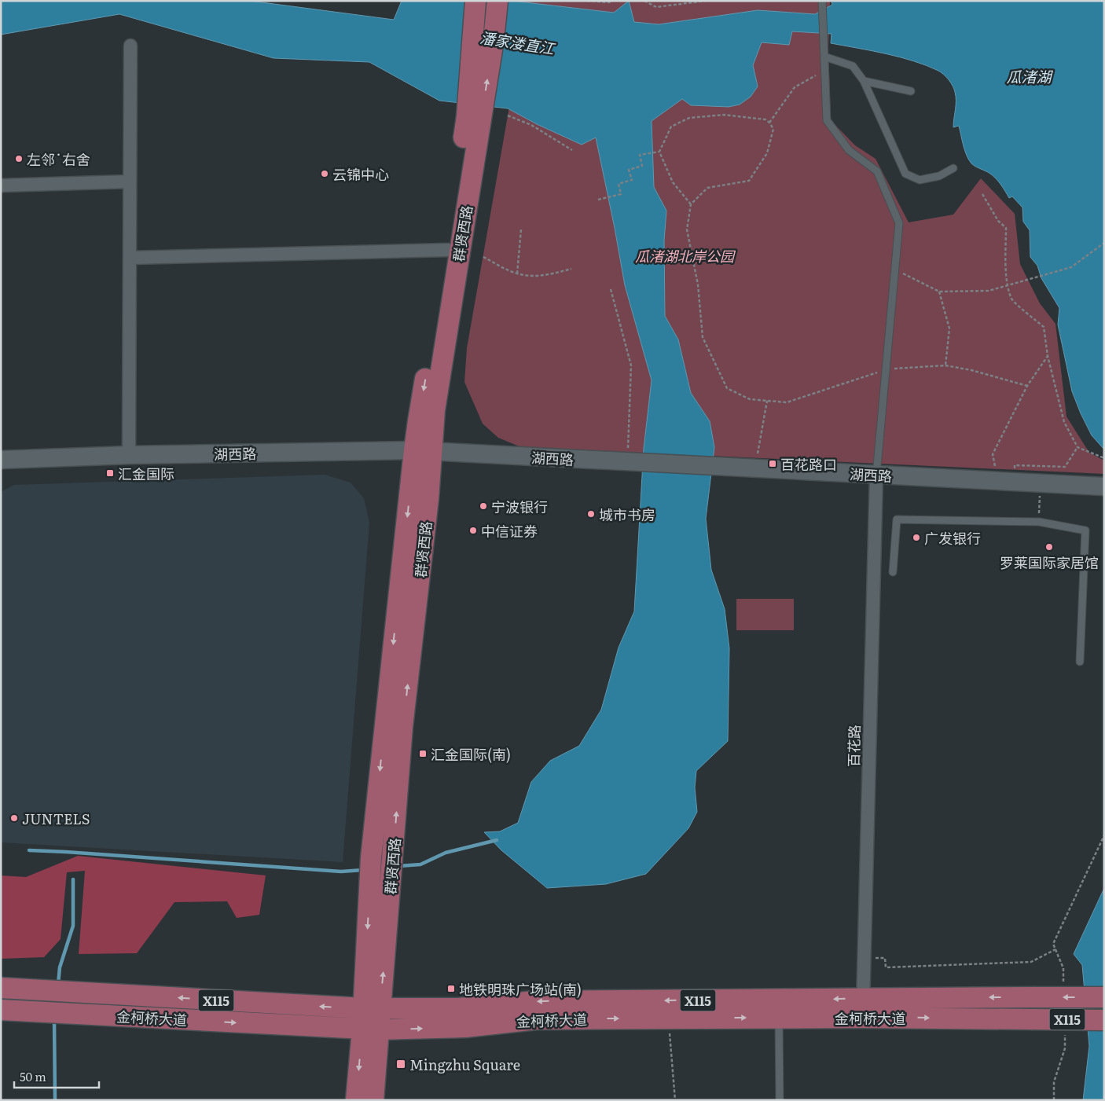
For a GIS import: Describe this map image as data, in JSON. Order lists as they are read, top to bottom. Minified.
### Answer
{"streets":{"main road":["群贤西路","X115","金柯桥大道"],"street":["湖西路","百花路"]},"crossings":[["群贤西路","湖西路"],["群贤西路","金柯桥大道"],["湖西路","百花路"],["百花路","金柯桥大道"]],"water":["潘家溇直江","瓜渚湖"],"parks":["瓜渚湖北岸公园"],"places":{"other":["左邻˙右舍","云锦中心","宁波银行","城市书房","中信证券","广发银行","罗莱国际家居馆","JUNTELS"],"transit":["百花路口","汇金国际","汇金国际(南)","地铁明珠广场站(南)","Mingzhu Square"]},"scale_bar":"50 m"}
